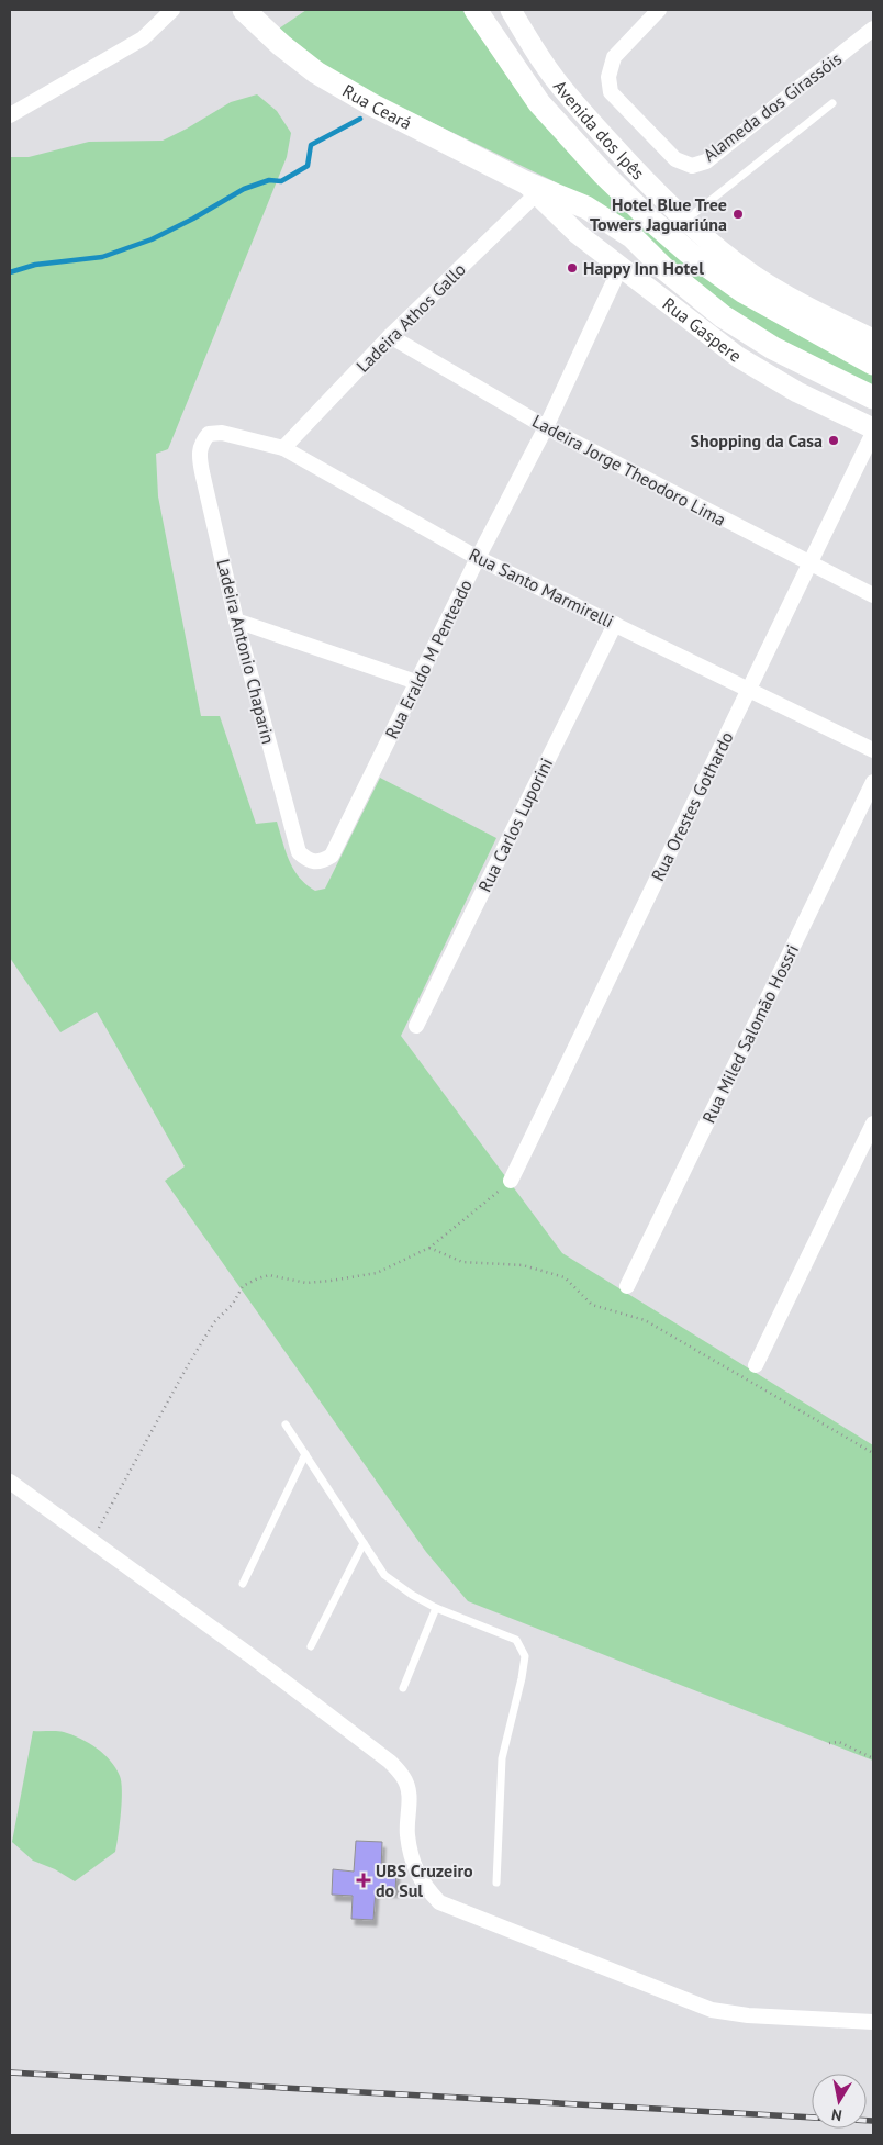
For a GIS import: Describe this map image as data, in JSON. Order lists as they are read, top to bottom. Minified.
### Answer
{"streets":{"main road":["Rua Ceará"],"street":["Alameda dos Girassóis","Avenida dos Ipês","Ladeira Athos Gallo","Rua Gaspere","Ladeira Jorge Theodoro Lima","Rua Santo Marmirelli","Ladeira Antonio Chaparin","Rua Eraldo M Penteado","Rua Orestes Gothardo","Rua Carlos Luporini","Rua Miled Salomão Hossri"]},"crossings":[["Rua Ceará","Ladeira Athos Gallo"],["Rua Ceará","Rua Gaspere"],["Ladeira Athos Gallo","Rua Gaspere"],["Ladeira Athos Gallo","Ladeira Jorge Theodoro Lima"],["Ladeira Athos Gallo","Rua Santo Marmirelli"],["Rua Gaspere","Rua Eraldo M Penteado"],["Ladeira Jorge Theodoro Lima","Rua Eraldo M Penteado"],["Ladeira Jorge Theodoro Lima","Rua Orestes Gothardo"],["Rua Santo Marmirelli","Ladeira Antonio Chaparin"],["Rua Santo Marmirelli","Rua Eraldo M Penteado"],["Rua Santo Marmirelli","Rua Orestes Gothardo"],["Rua Santo Marmirelli","Rua Carlos Luporini"],["Ladeira Antonio Chaparin","Rua Eraldo M Penteado"]],"places":{"other":["Hotel Blue Tree Towers Jaguariúna","Happy Inn Hotel","Shopping da Casa"],"health":["UBS Cruzeiro do Sul"]},"north":"bottom"}
